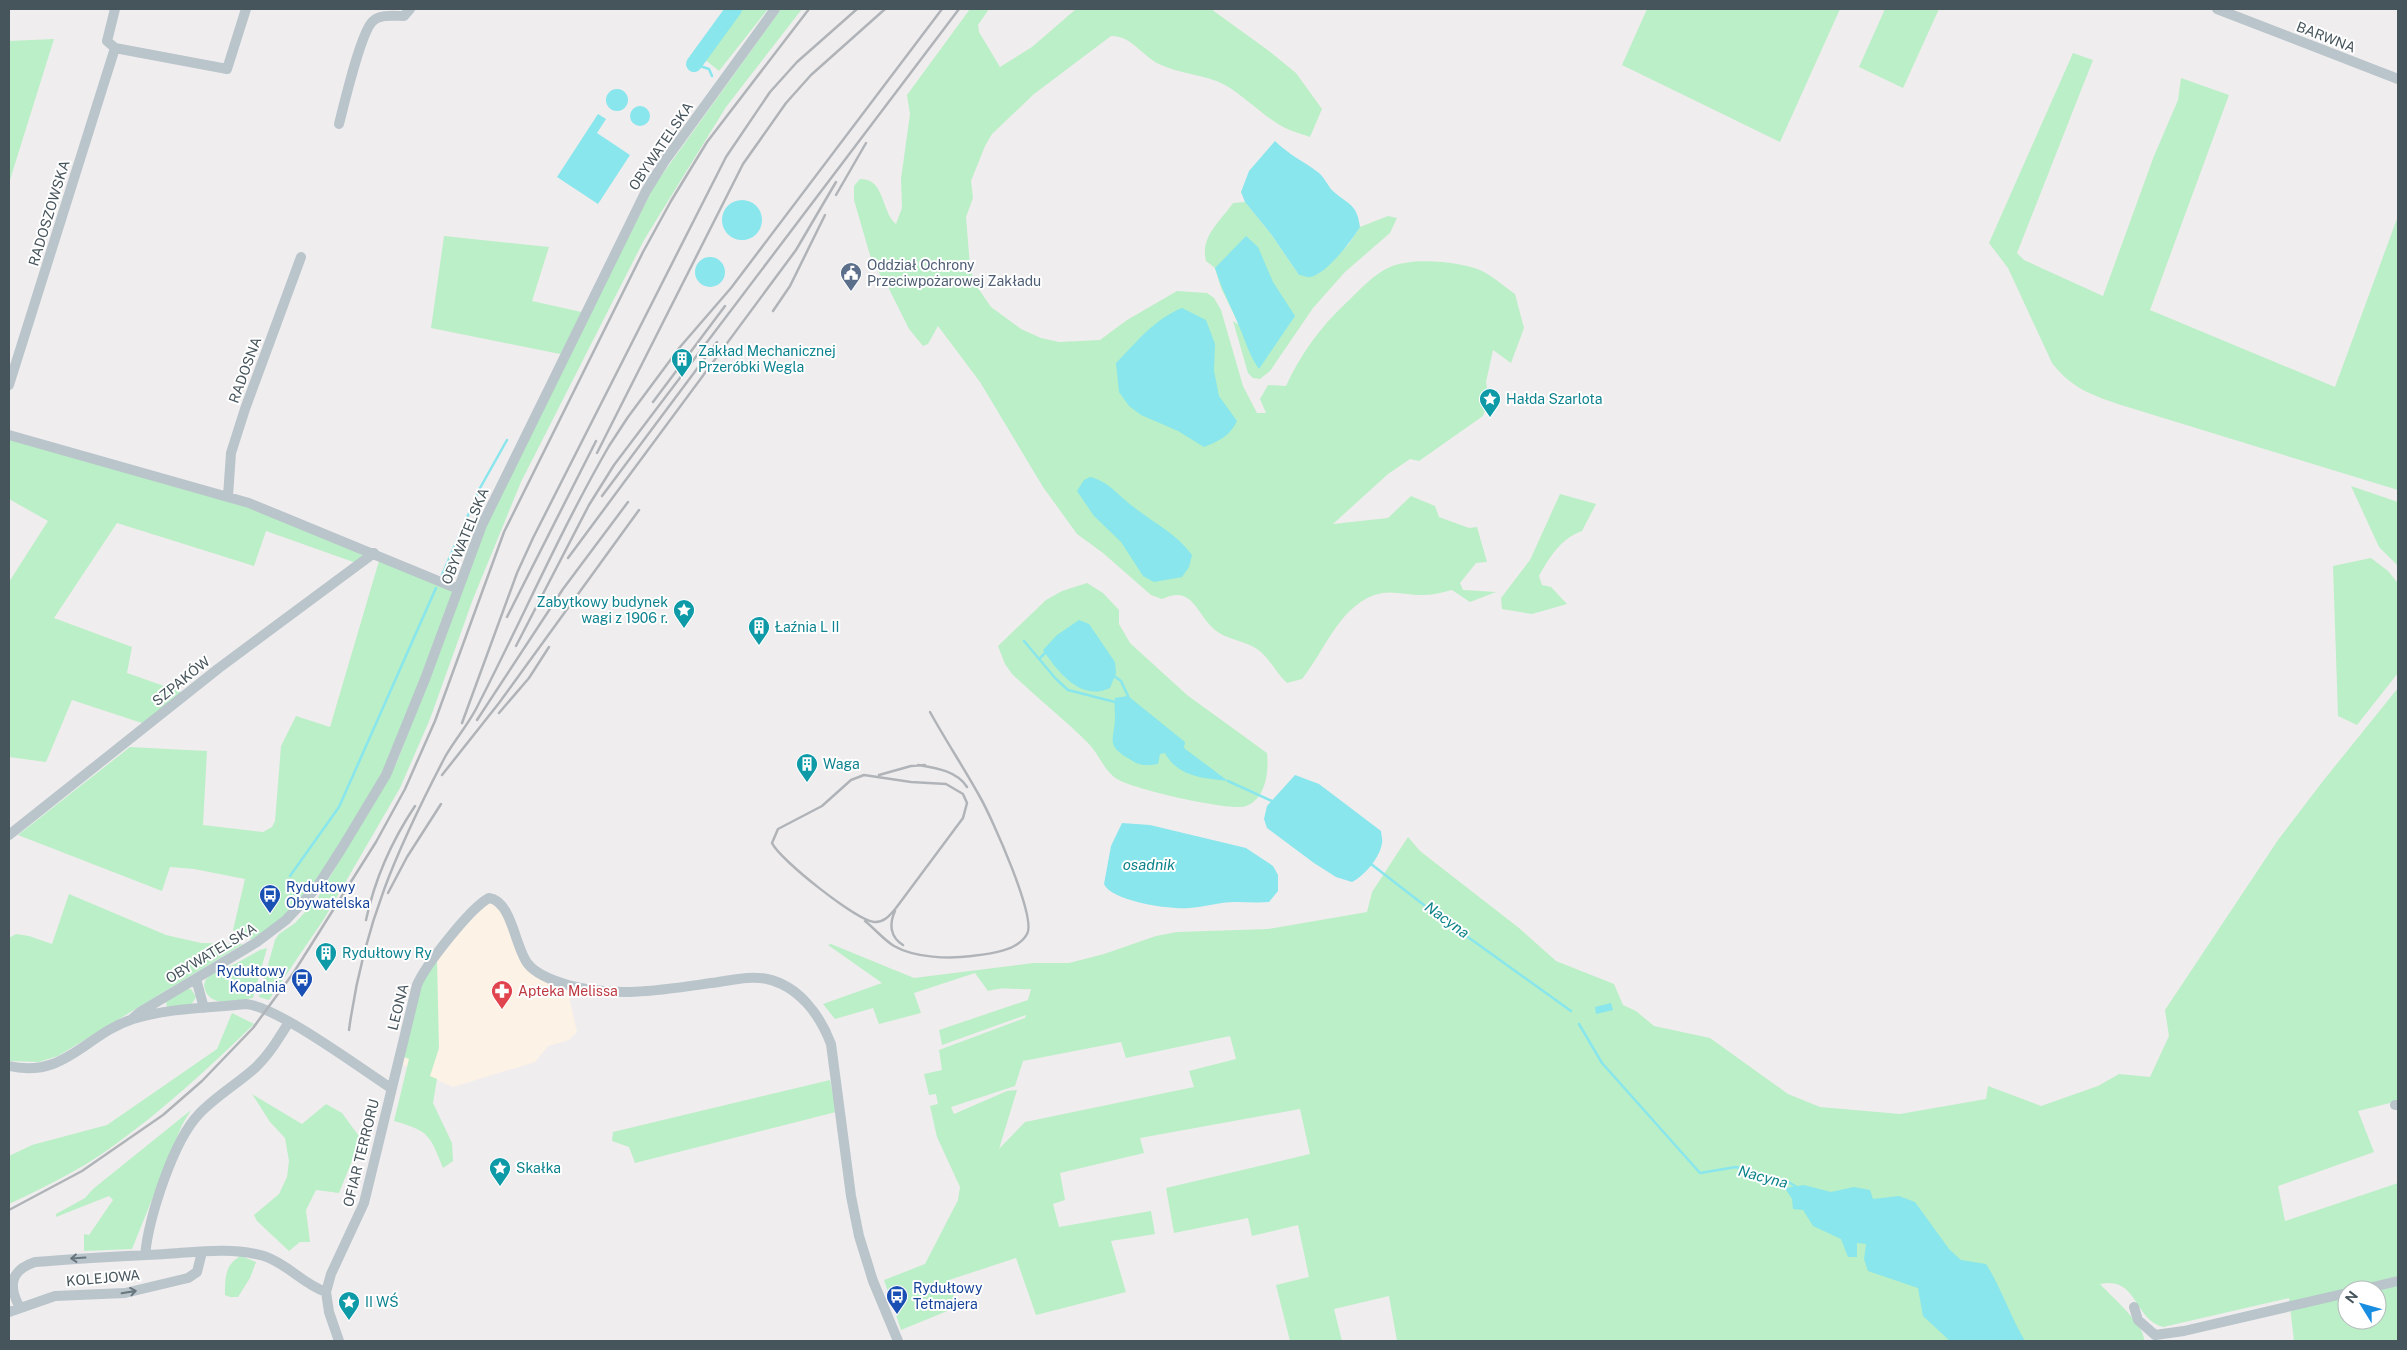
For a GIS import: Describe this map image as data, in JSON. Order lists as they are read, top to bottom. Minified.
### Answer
{"streets":{"street":["BARWNA","OBYWATELSKA","RADOSZOWSKA","RADOSNA","SZPAKÓW","LEONA","OFIAR TERRORU","KOLEJOWA"]},"crossings":[["OBYWATELSKA","OFIAR TERRORU"],["LEONA","OFIAR TERRORU"]],"one_way":["KOLEJOWA"],"water":["osadnik","Nacyna"],"places":{"public building":["Oddział Ochrony Przeciwpożarowej Zakładu"],"building":["Zakład Mechanicznej Przeróbki Wegla","Łaźnia L II","Waga","Rydułtowy Ry"],"place":["Hałda Szarlota","Zabytkowy budynek wagi z 1906 r.","Skałka","II WŚ"],"bus stop":["Rydułtowy Obywatelska","Rydułtowy Kopalnia","Rydułtowy Tetmajera"],"pharmacy":["Apteka Melissa"]},"north":"top left"}
